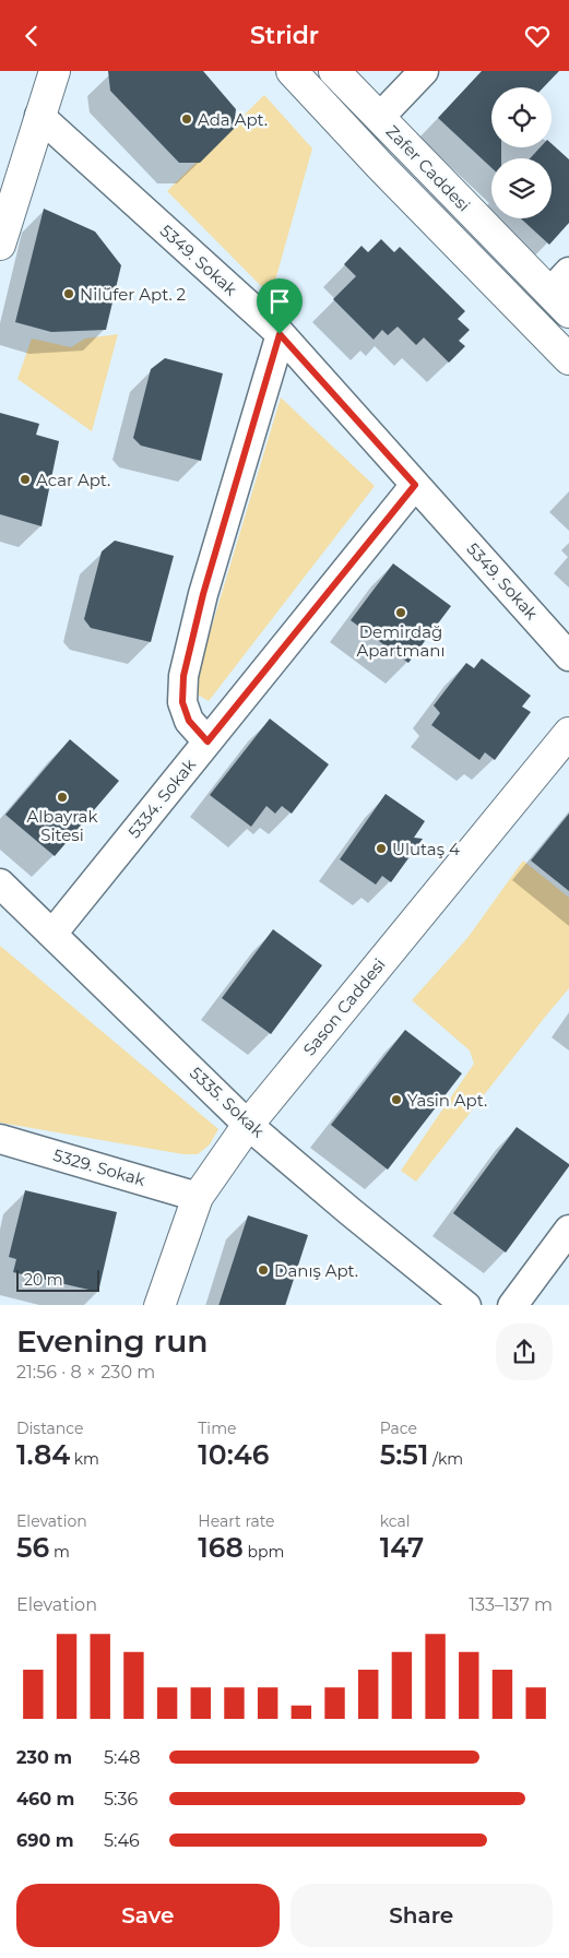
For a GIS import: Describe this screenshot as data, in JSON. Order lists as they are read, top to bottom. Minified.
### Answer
{"streets":{"main road":["Zafer Caddesi","Sason Caddesi"],"street":["5349. Sokak","5334. Sokak","5335. Sokak","5329. Sokak"]},"crossings":[["5349. Sokak","5334. Sokak"],["5334. Sokak","5335. Sokak"],["Sason Caddesi","5335. Sokak"],["Sason Caddesi","5329. Sokak"]],"places":["Ada Apt.","Nilüfer Apt. 2","Acar Apt.","Demirdağ Apartmanı","Albayrak Sitesi","Ulutaş 4","Yasin Apt.","Danış Apt."],"scale_bar":"20 m","page":{"header":"Stridr","scale":"20 m","heading":["Evening run","21:56 · 8 × 230 m"],"stats":[["Distance","1.84 km"],["Time","10:46"],["Pace","5:51 /km"],["Elevation","56 m"],["Heart rate","168 bpm"],["kcal","147"]],"chart":["Elevation","133–137 m"],"list":[{"name":"230 m","note":"5:48"},{"name":"460 m","note":"5:36"},{"name":"690 m","note":"5:46"}],"buttons":["Save","Share"]}}
